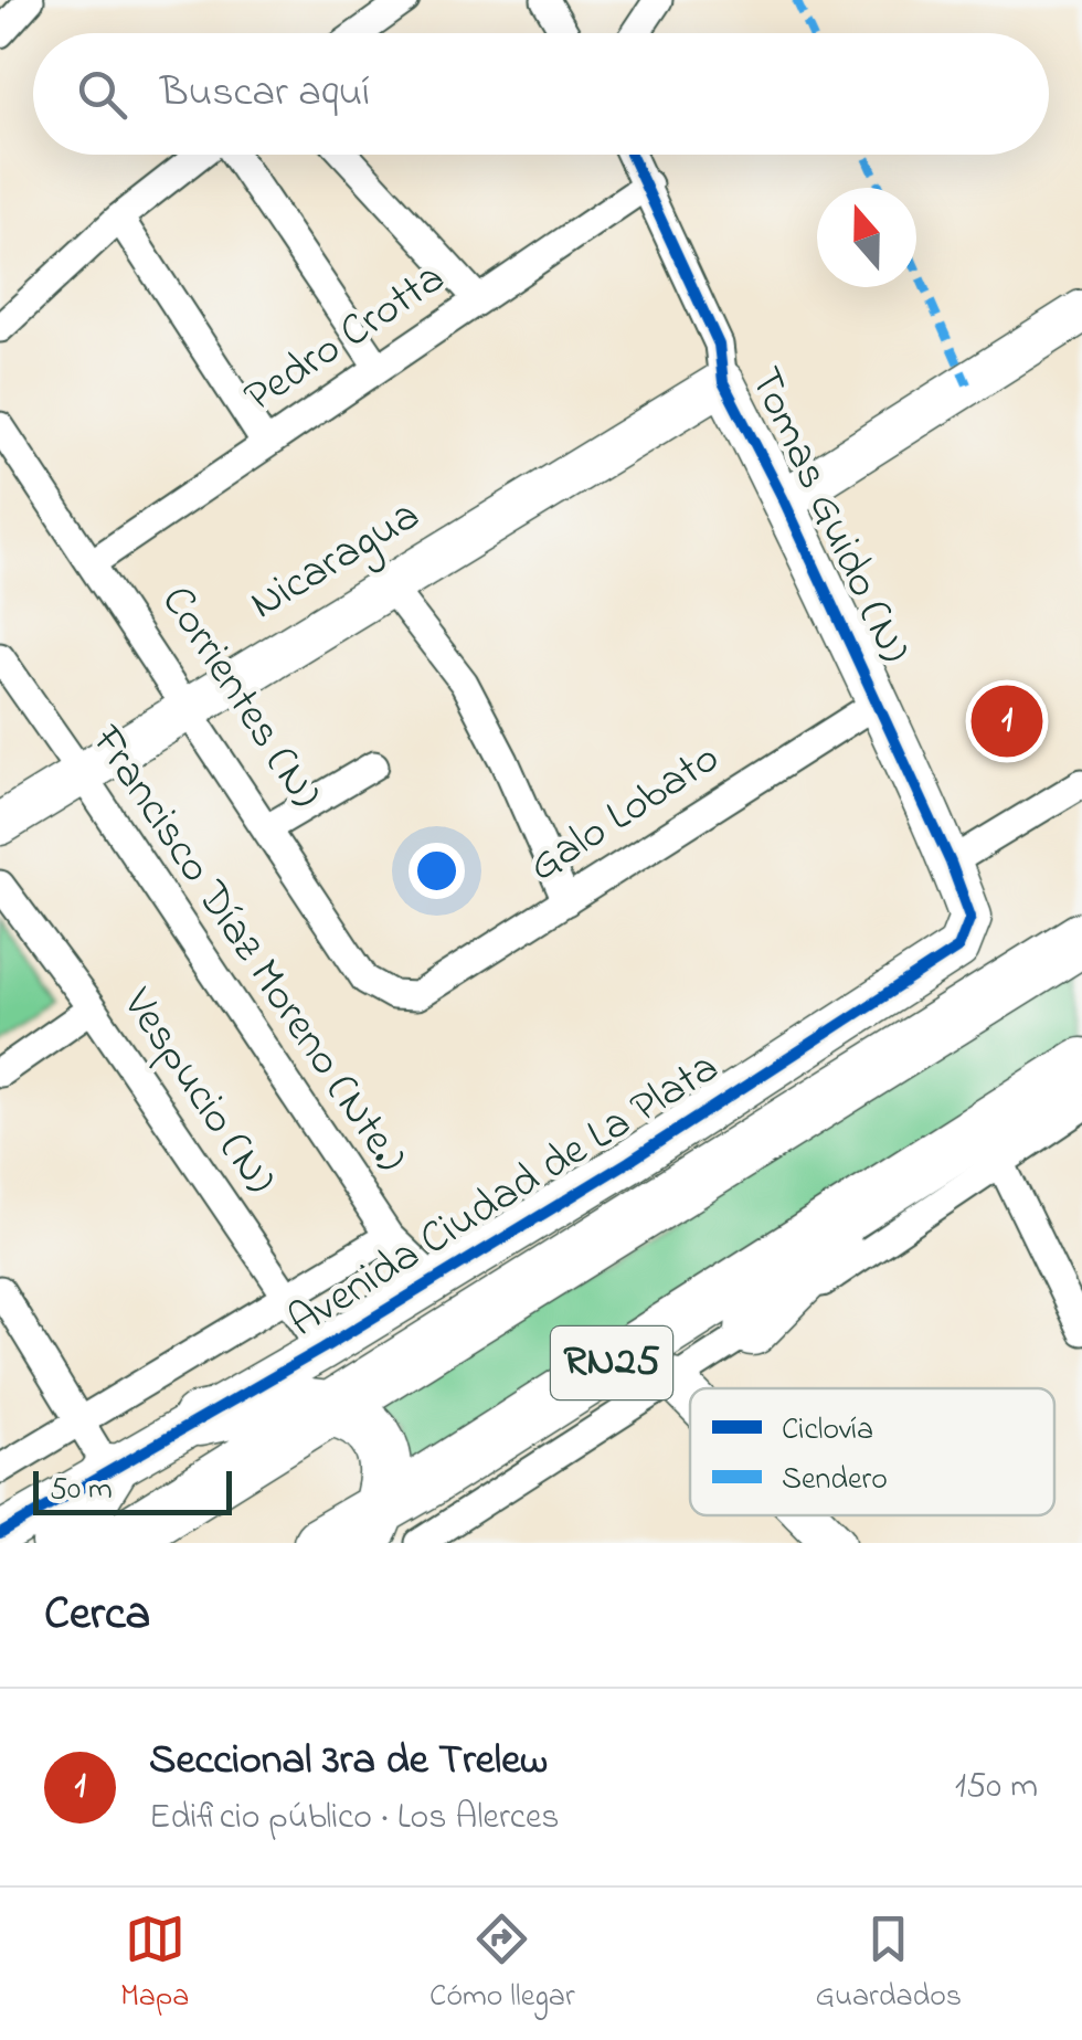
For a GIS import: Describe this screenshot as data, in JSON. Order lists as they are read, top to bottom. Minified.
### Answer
{"streets":{"highway":["Avenida Ciudad de La Plata","RN25"],"street":["Pedro Crotta","Tomas Guido (N)","Nicaragua","Corrientes (N)","Galo Lobato","Francisco Díaz Moreno (Nte.)","Vespucio (N)"]},"crossings":[["Pedro Crotta","Tomas Guido (N)"],["Pedro Crotta","Corrientes (N)"],["Tomas Guido (N)","Nicaragua"],["Tomas Guido (N)","Galo Lobato"],["Tomas Guido (N)","Avenida Ciudad de La Plata"],["Nicaragua","Corrientes (N)"],["Nicaragua","Francisco Díaz Moreno (Nte.)"],["Corrientes (N)","Galo Lobato"],["Francisco Díaz Moreno (Nte.)","Avenida Ciudad de La Plata"],["Vespucio (N)","Avenida Ciudad de La Plata"]],"legend":["Ciclovía","Sendero"],"scale_bar":"50 m","north":"top","page":{"search":"Buscar aquí","pins":"1","scale":"50 m","heading":"Cerca","list":[{"mark":"1","name":"Seccional 3ra de Trelew","note":"Edificio público · Los Alerces","value":"150 m"}],"nav":["Mapa","Cómo llegar","Guardados"]}}
